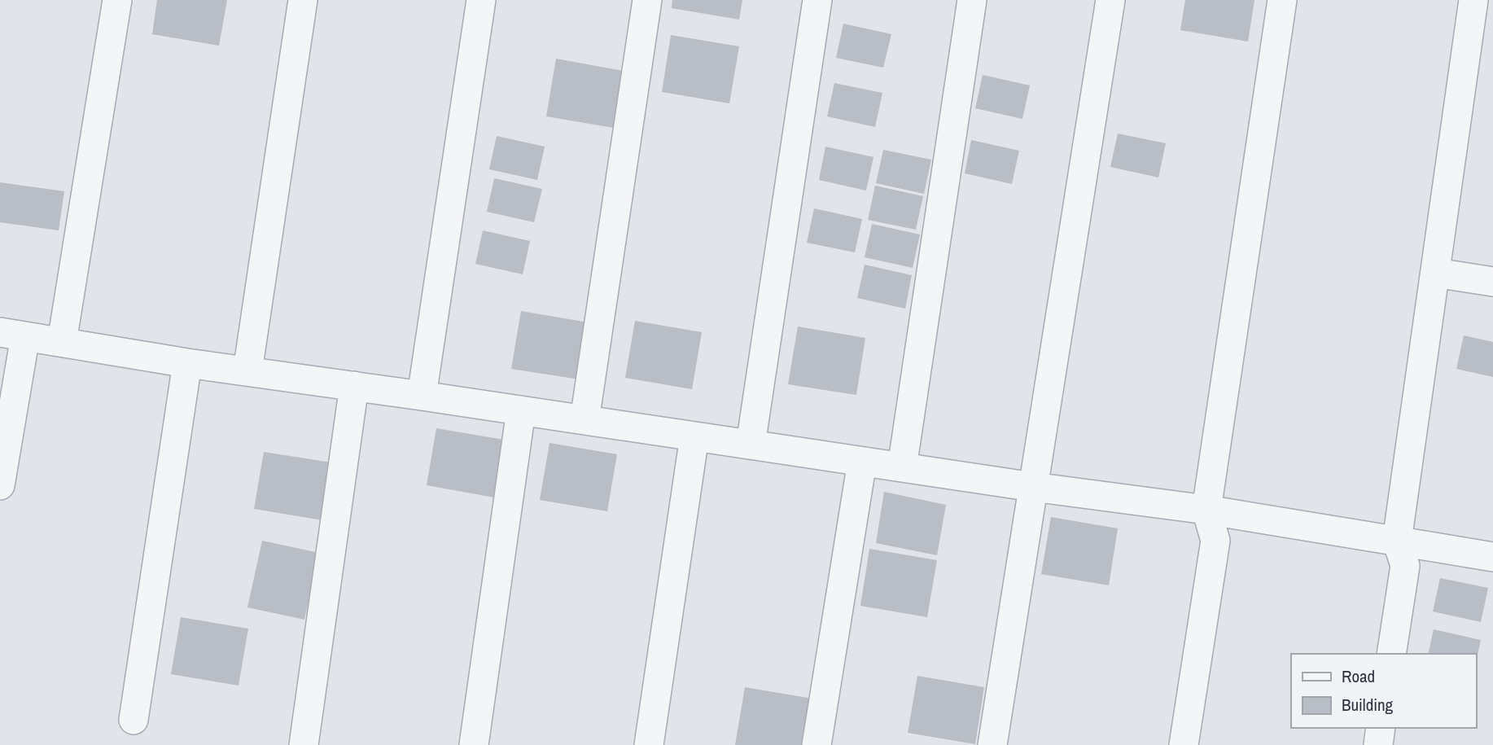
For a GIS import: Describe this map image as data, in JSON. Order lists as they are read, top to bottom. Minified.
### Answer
{"legend":["Road","Building"]}
